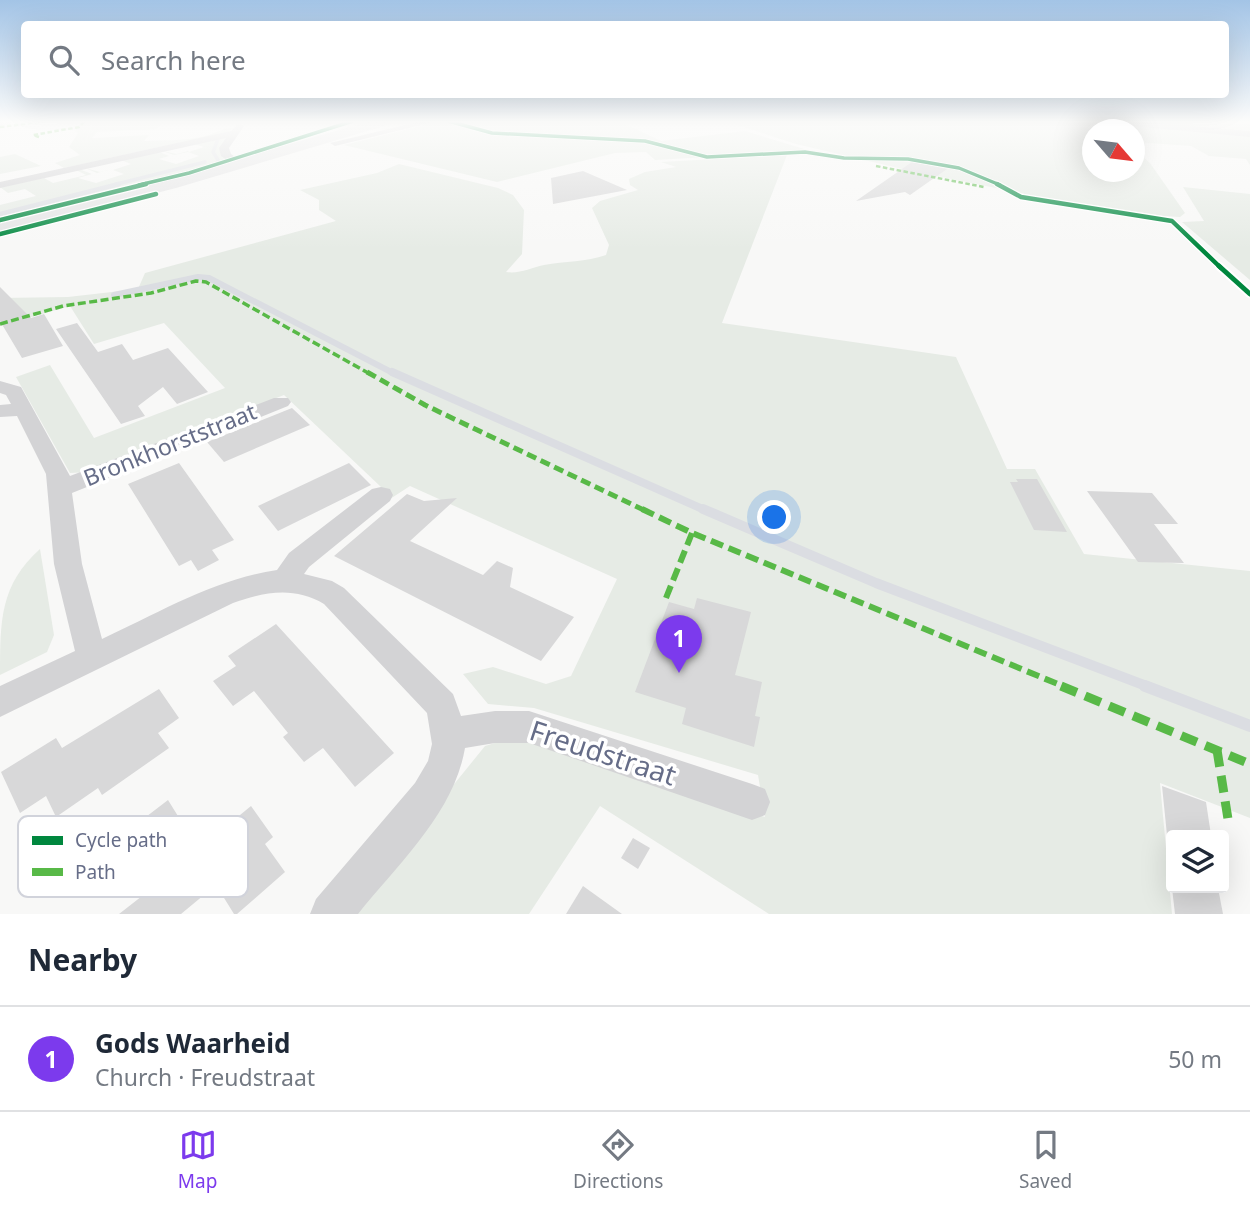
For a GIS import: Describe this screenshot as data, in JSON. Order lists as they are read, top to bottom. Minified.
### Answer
{"streets":{"street":["Bronkhorststraat","Freudstraat"]},"legend":["Cycle path","Path"],"north":"bottom right","page":{"search":"Search here","pins":"1","heading":"Nearby","list":[{"mark":"1","name":"Gods Waarheid","note":"Church · Freudstraat","value":"50 m"}],"nav":["Map","Directions","Saved"]}}
